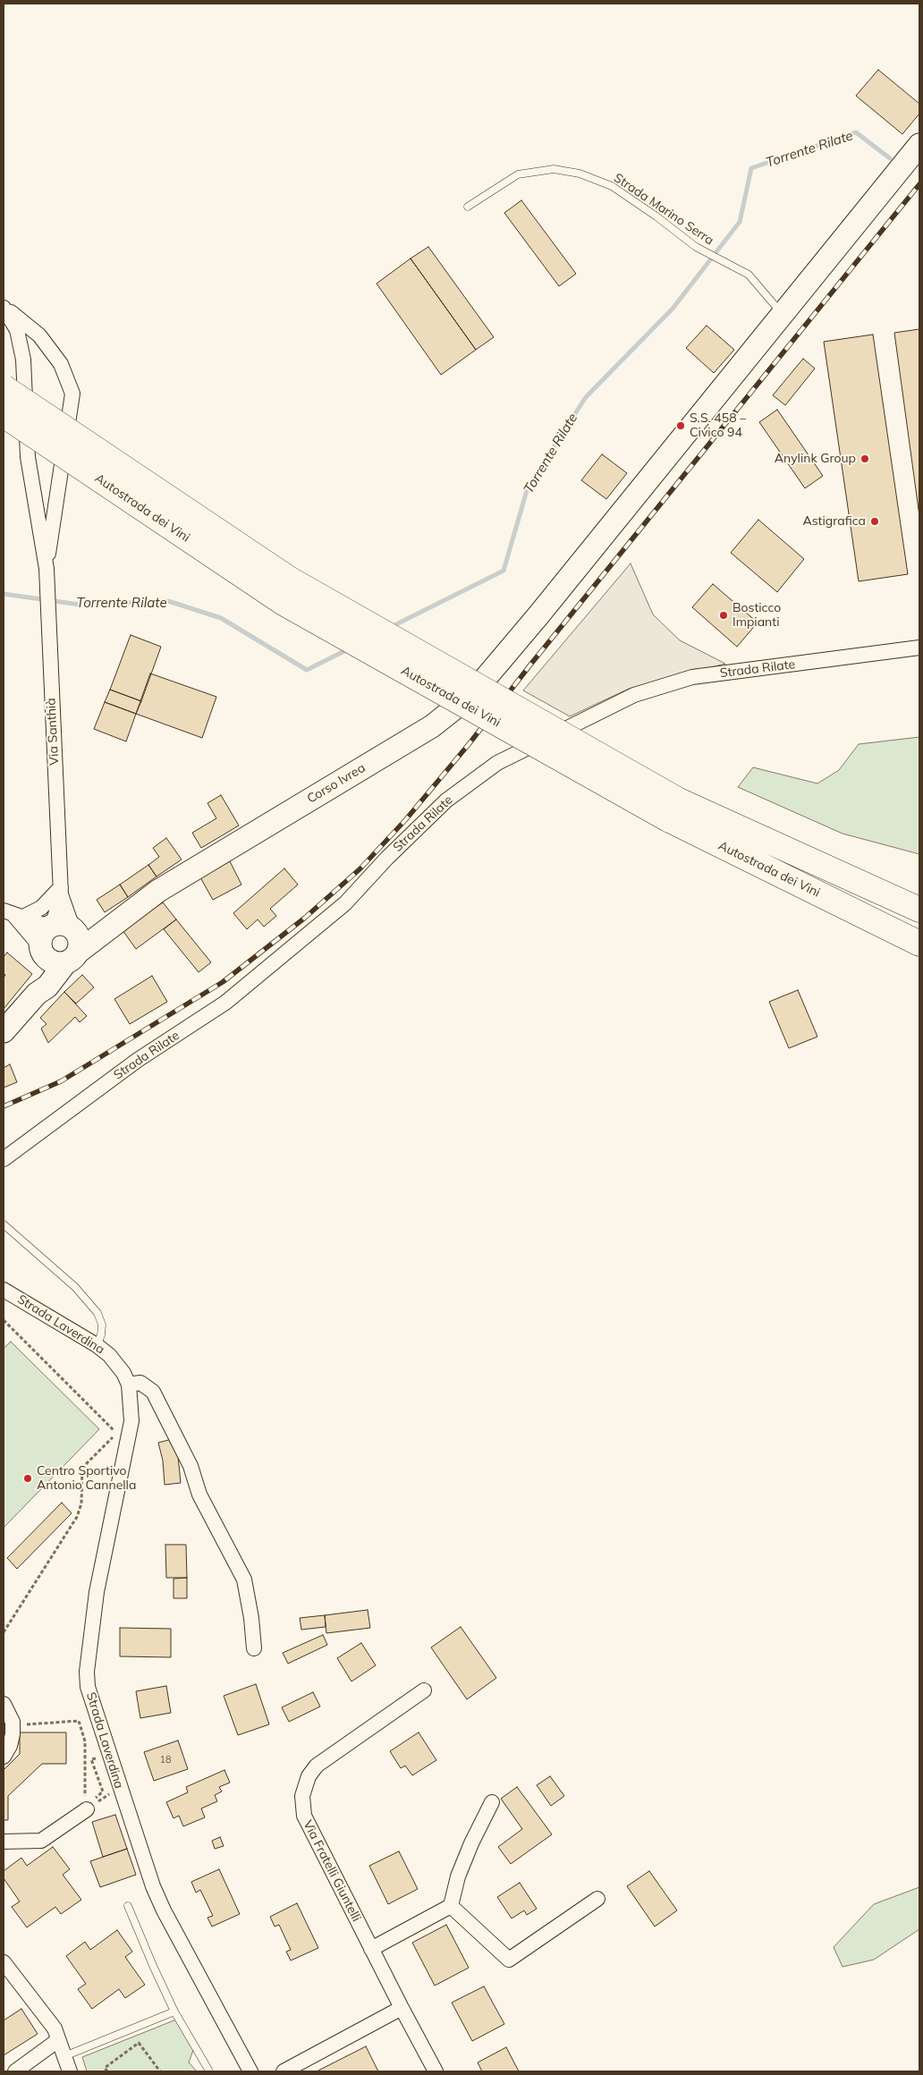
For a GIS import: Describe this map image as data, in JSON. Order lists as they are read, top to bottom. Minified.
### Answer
{"streets":{"highway":["Autostrada dei Vini"],"main road":["Corso Ivrea"],"street":["Strada Rilate","Via Santhià","Strada Laverdina","Via Fratelli Giuntelli"],"lane":["Strada Marino Serra"]},"crossings":[["Strada Marino Serra","Corso Ivrea"],["Via Santhià","Corso Ivrea"]],"water":["Torrente Rilate"],"places":["S.S. 458 – Civico 94","Anylink Group","Astigrafica","Bosticco Impianti","Centro Sportivo Antonio Cannella"],"house_numbers":["18"]}
